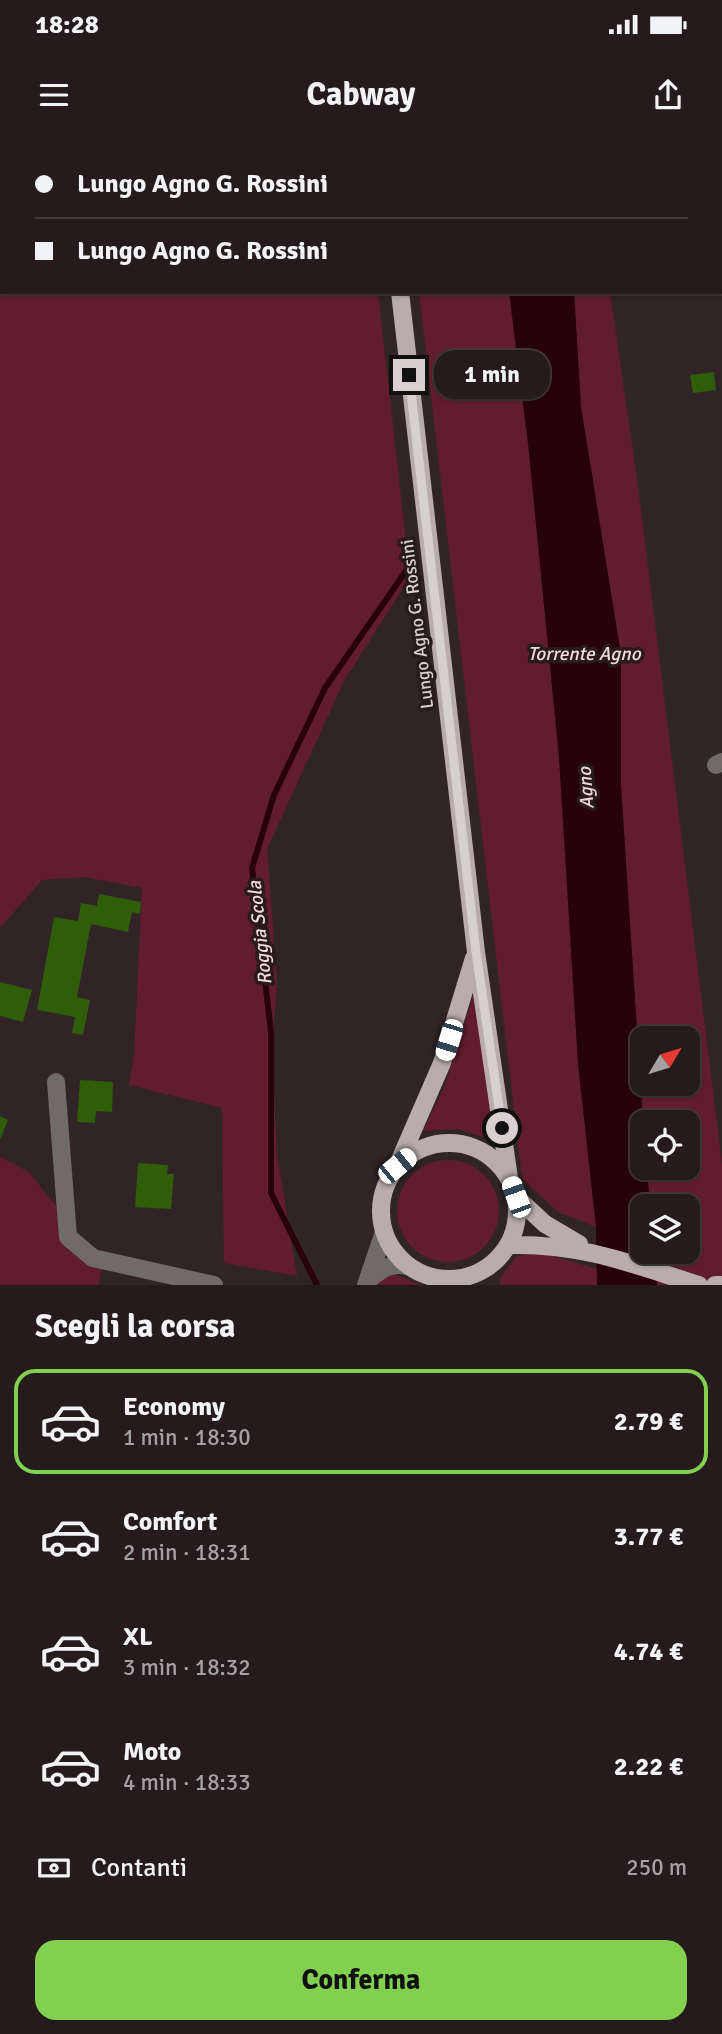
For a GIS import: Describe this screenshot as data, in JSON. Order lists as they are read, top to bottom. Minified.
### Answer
{"streets":{"main road":["Lungo Agno G. Rossini"]},"water":["Torrente Agno","Agno","Roggia Scola"],"north":"top right","page":{"status":"18:28","header":"Cabway","banner":["Lungo Agno G. Rossini","Lungo Agno G. Rossini"],"bubble":"1 min","heading":"Scegli la corsa","list":[{"name":"Economy","note":"1 min · 18:30","value":"2.79 €"},{"name":"Comfort","note":"2 min · 18:31","value":"3.77 €"},{"name":"XL","note":"3 min · 18:32","value":"4.74 €"},{"name":"Moto","note":"4 min · 18:33","value":"2.22 €"}],"pay":["Contanti","250 m"],"buttons":"Conferma"}}
